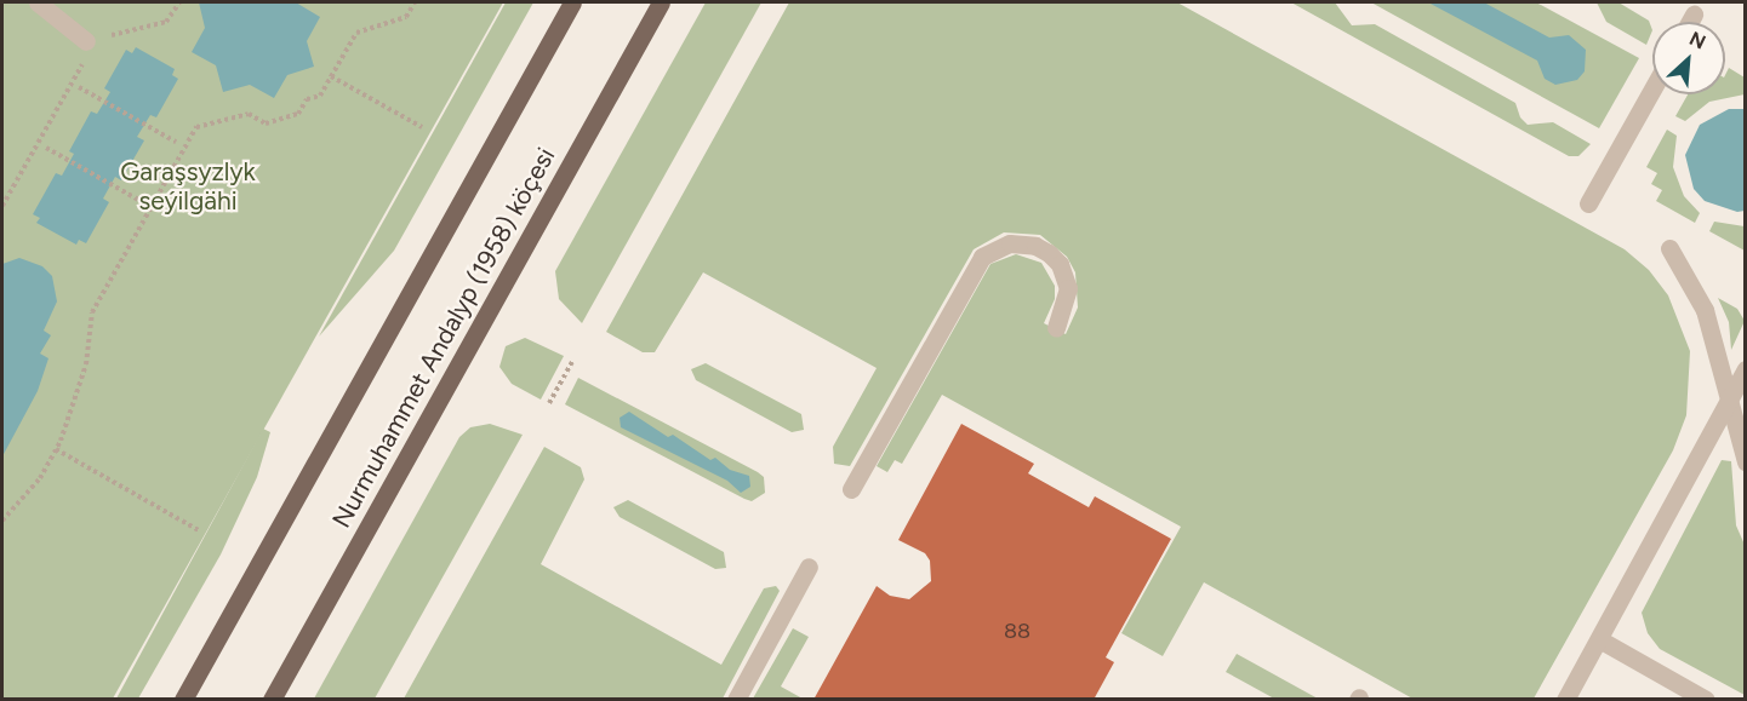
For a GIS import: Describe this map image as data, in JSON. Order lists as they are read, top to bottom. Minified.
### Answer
{"streets":{"main road":["Nurmuhammet Andalyp (1958) köçesi"]},"parks":["Garaşsyzlyk seýilgähi"],"house_numbers":["88"],"north":"top right"}
